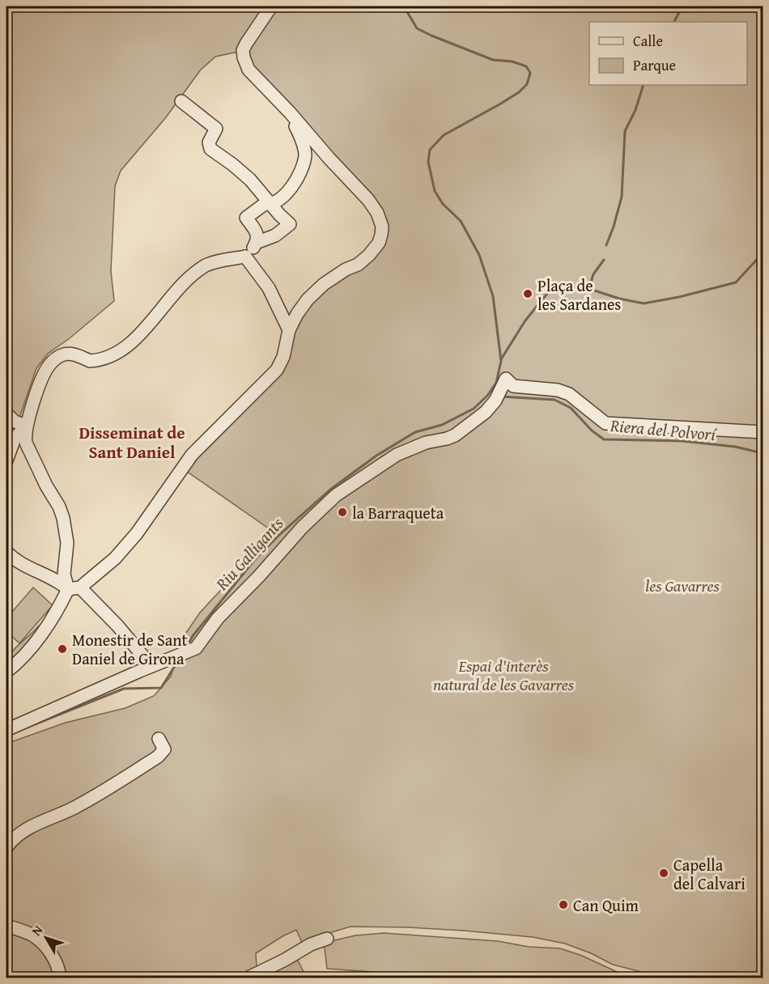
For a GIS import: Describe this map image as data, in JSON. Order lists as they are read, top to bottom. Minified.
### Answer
{"districts":["Disseminat de Sant Daniel"],"water":["Riera del Polvorí","Riu Galligants"],"parks":["les Gavarres","Espai d'interès natural de les Gavarres"],"places":["Plaça de les Sardanes","la Barraqueta","Monestir de Sant Daniel de Girona","Capella del Calvari","Can Quim"],"legend":["Calle","Parque"],"north":"top left"}
